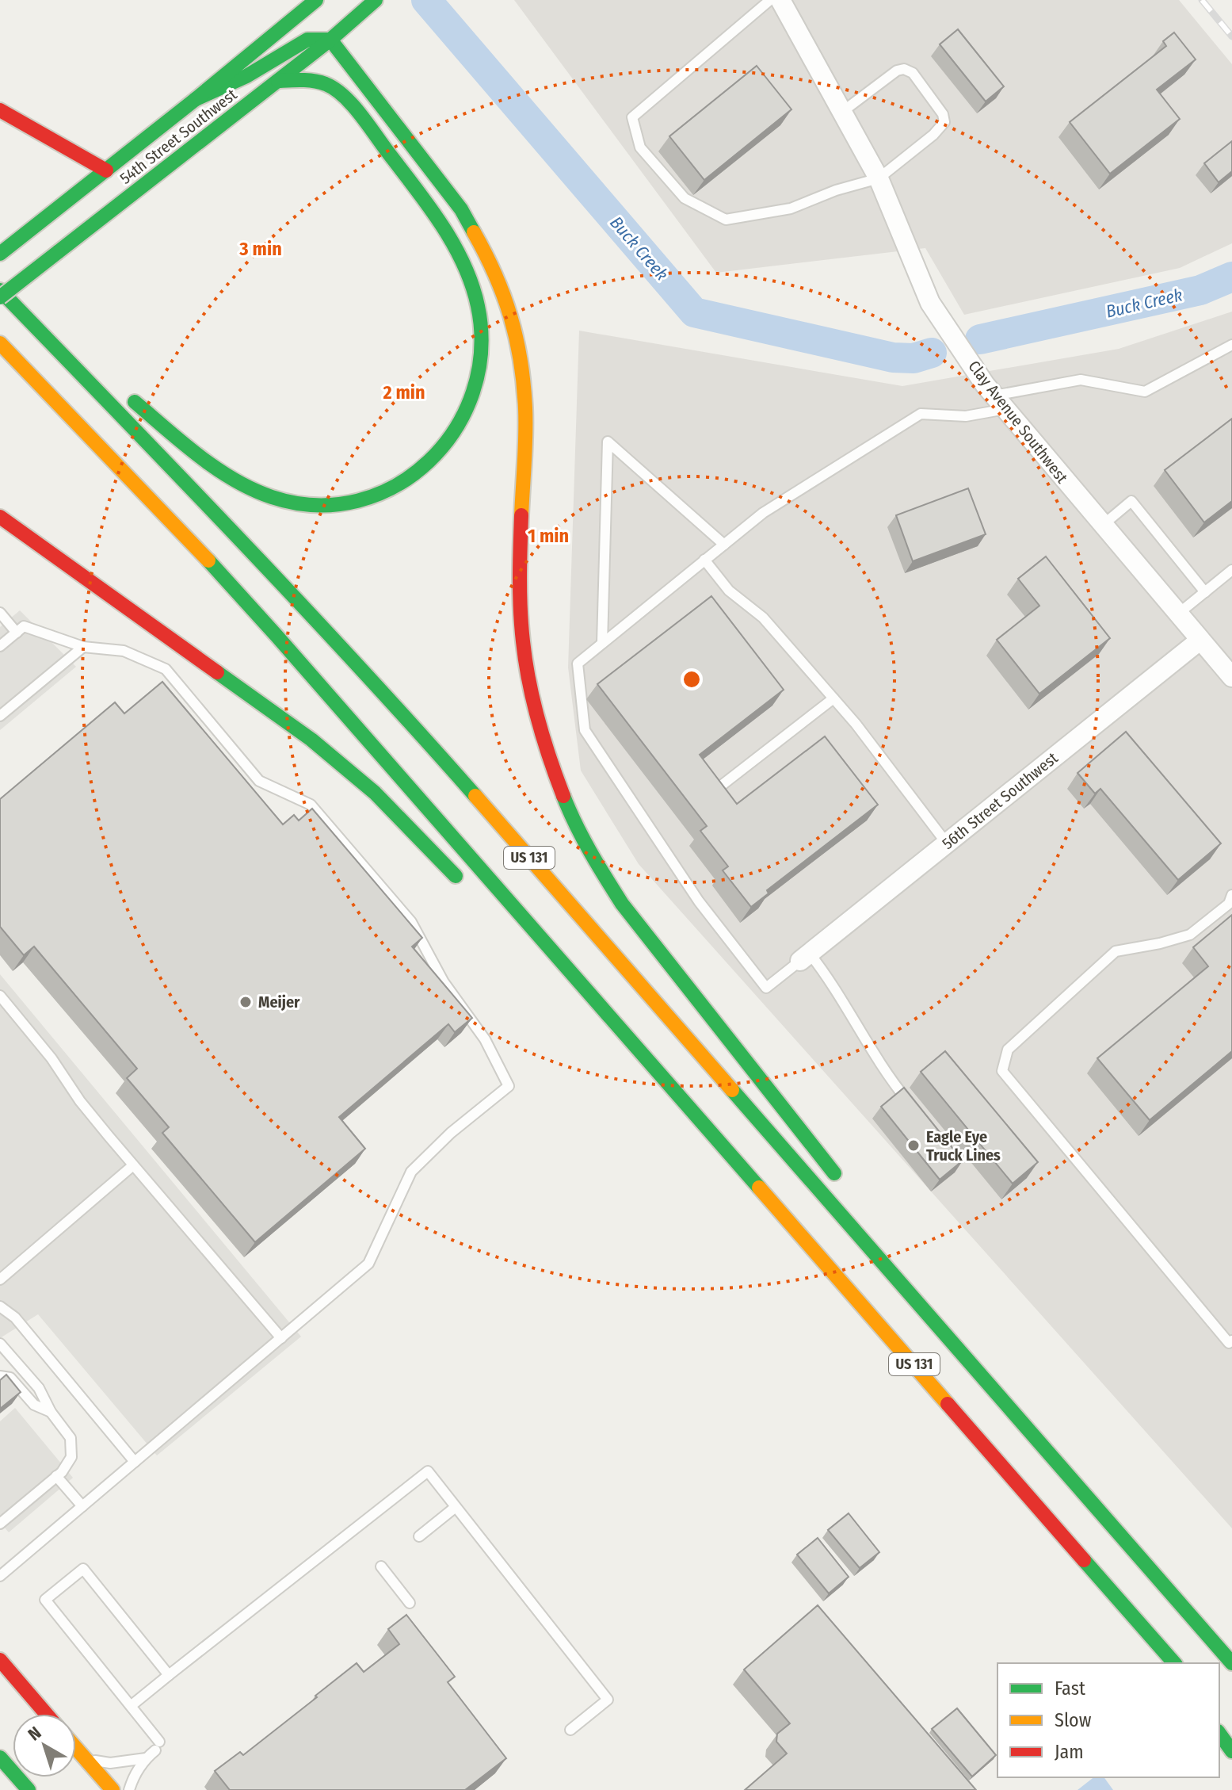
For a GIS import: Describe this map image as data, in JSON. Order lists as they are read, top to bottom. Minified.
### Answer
{"streets":{"main road":["54th Street Southwest","US 131"],"street":["Clay Avenue Southwest","56th Street Southwest"]},"crossings":[["Clay Avenue Southwest","56th Street Southwest"]],"water":["Buck Creek"],"places":["Meijer","Eagle Eye Truck Lines"],"legend":["Fast","Slow","Jam"],"north":"top left","rings":["3 min","2 min","1 min"]}
